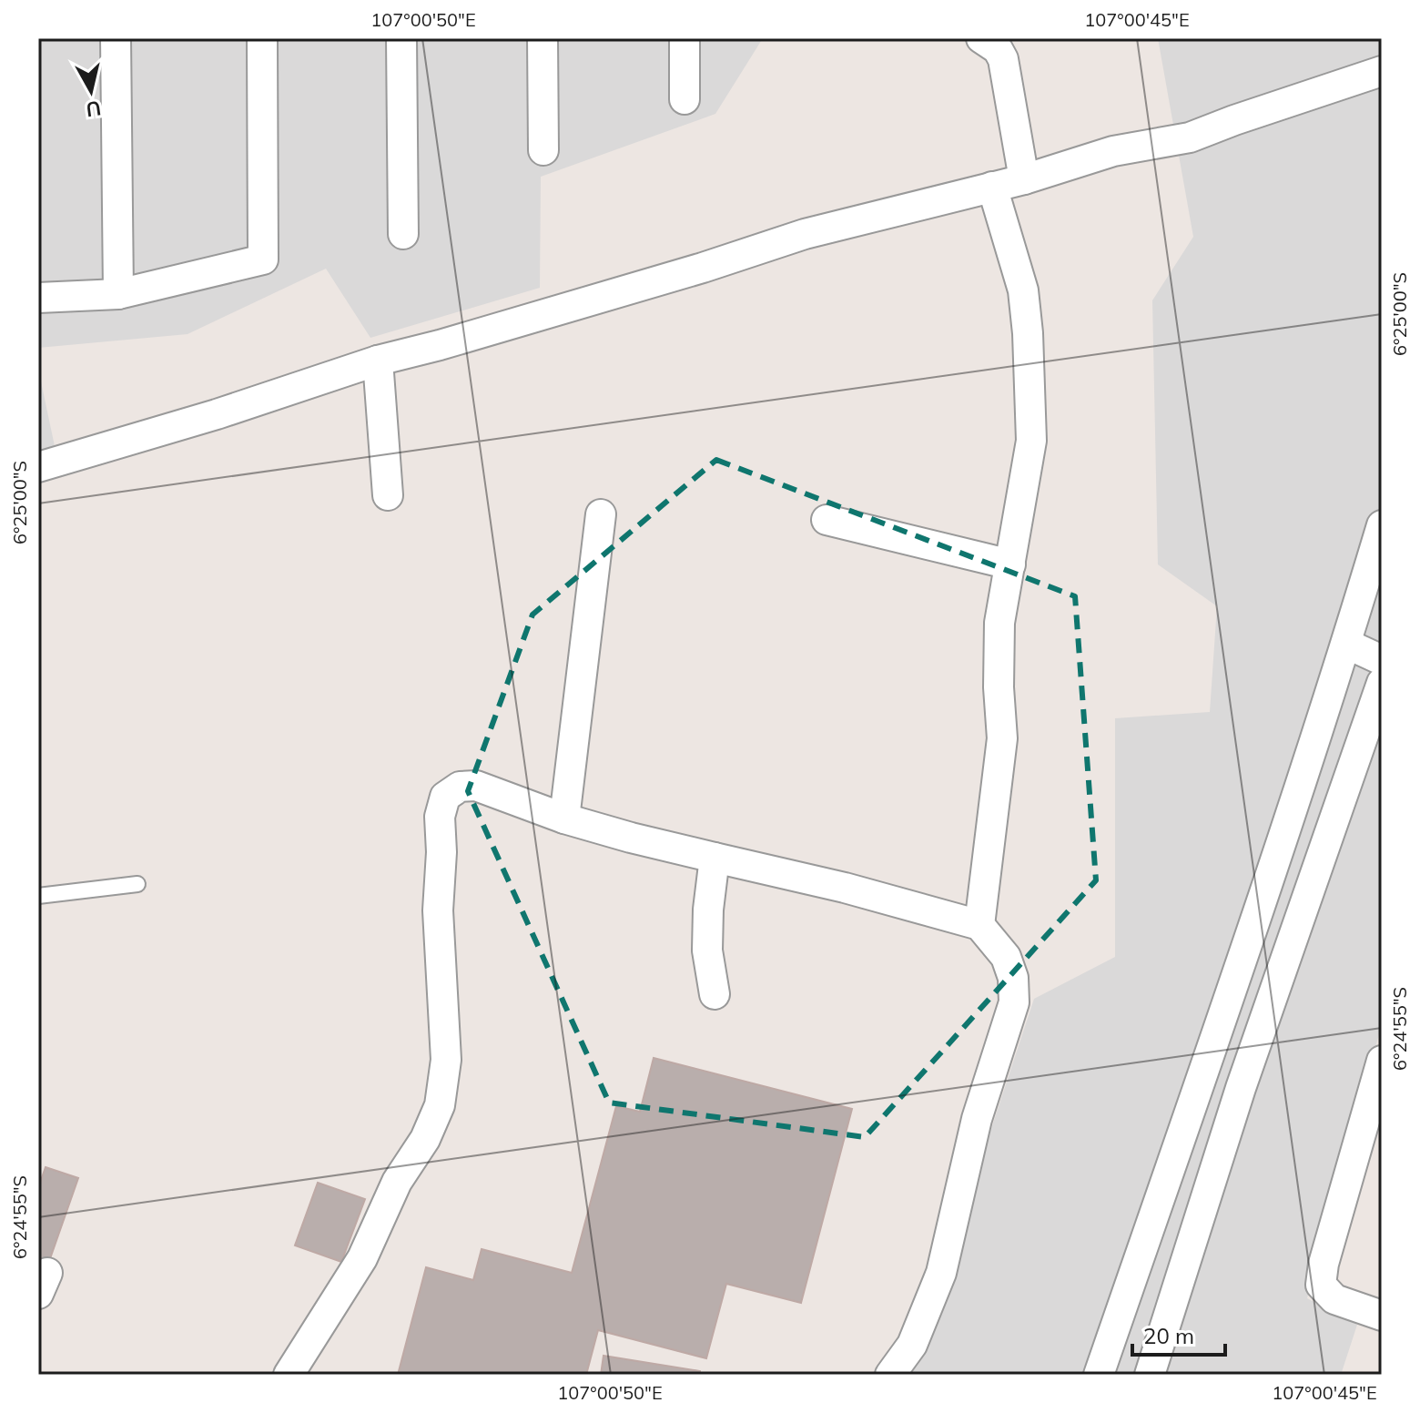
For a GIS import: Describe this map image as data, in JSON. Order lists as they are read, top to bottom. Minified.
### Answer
{"scale_bar":"20 m","north":"bottom","coordinates":["107°00'50\"E","107°00'45\"E","6°25'00\"S","6°24'55\"S"]}
